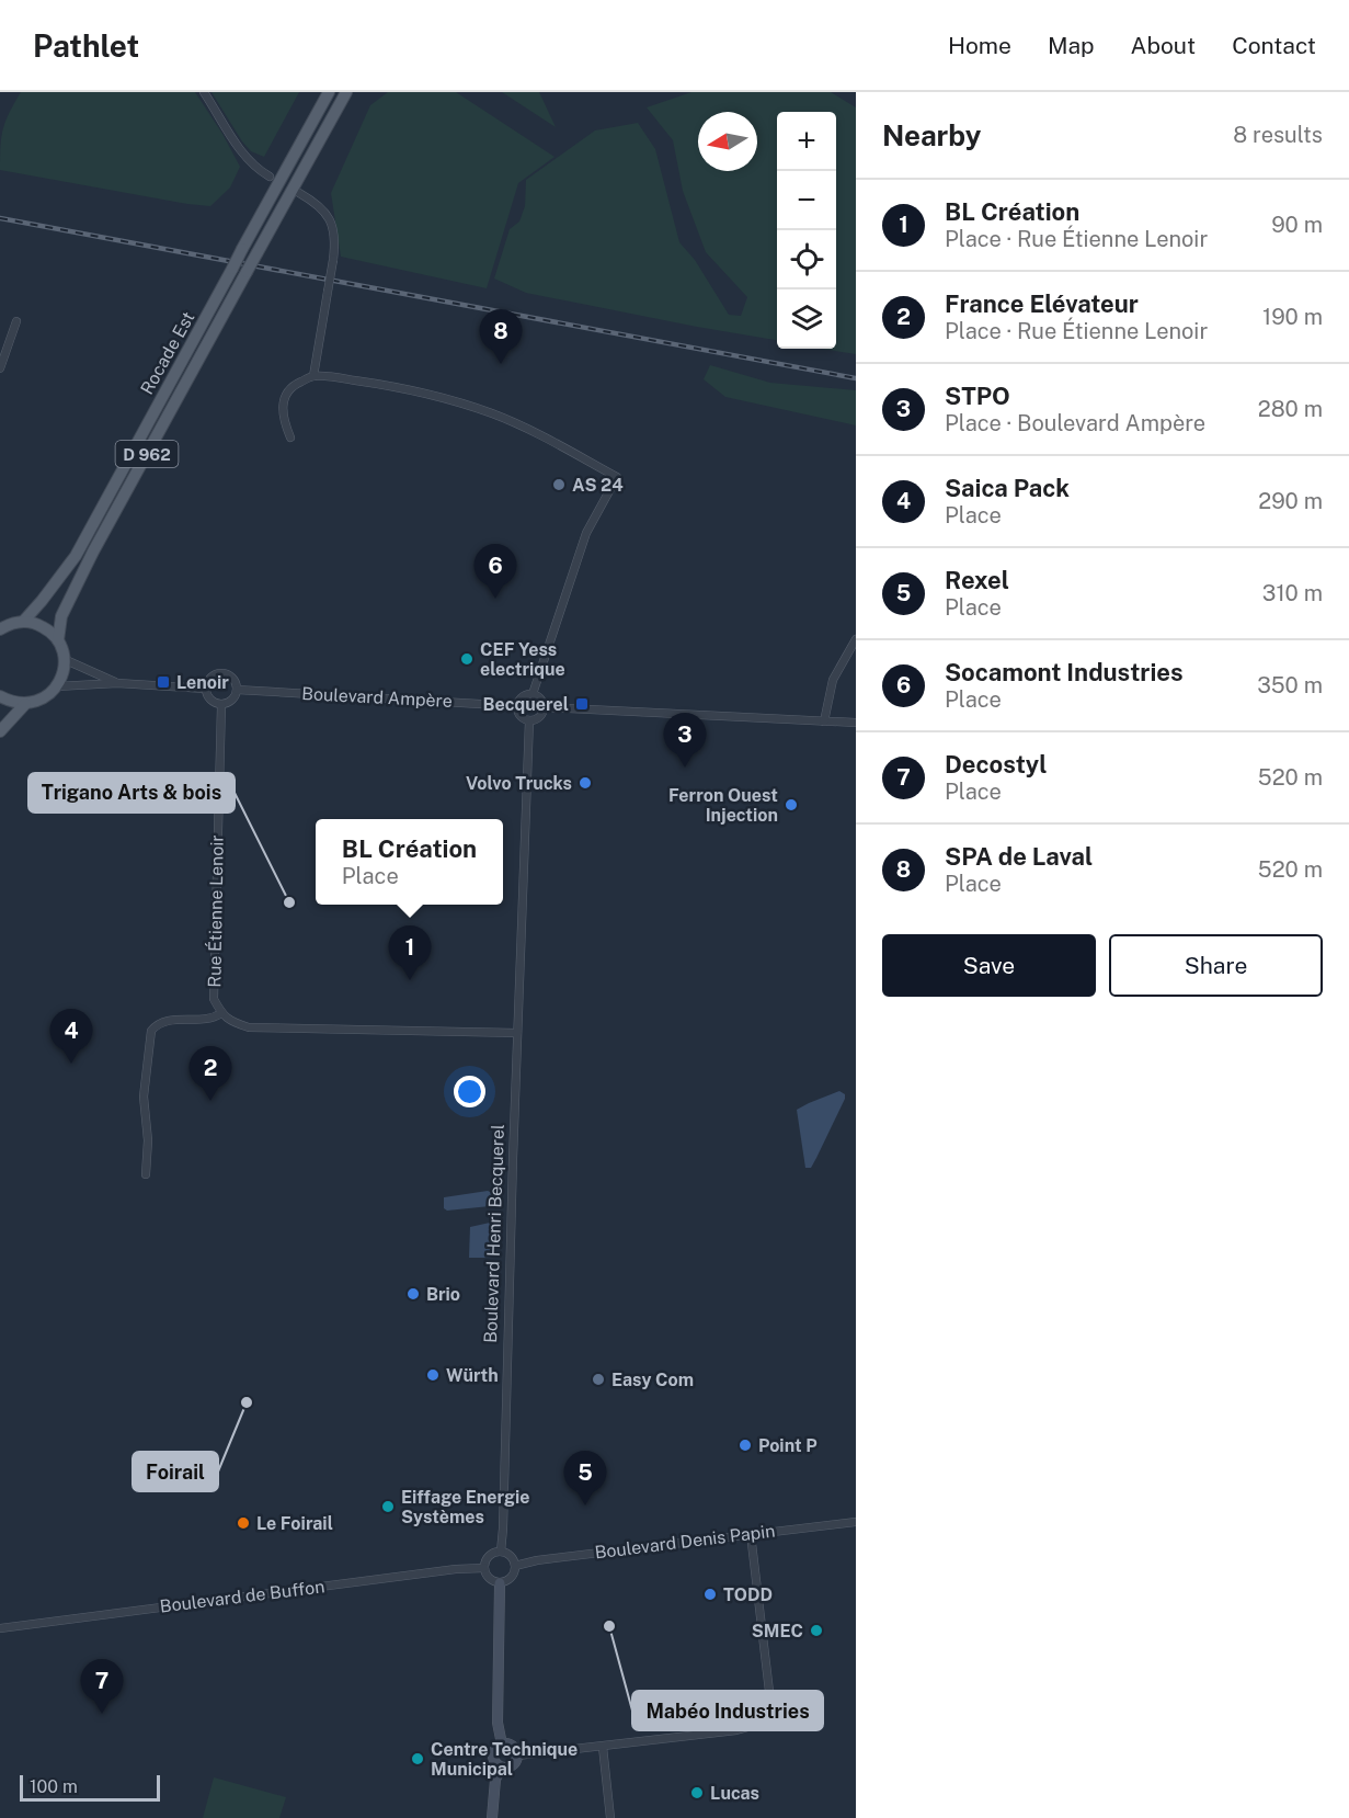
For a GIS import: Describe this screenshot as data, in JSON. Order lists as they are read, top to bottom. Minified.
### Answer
{"streets":{"main road":["Rocade Est","D 962"],"street":["Boulevard Ampère","Rue Étienne Lenoir","Boulevard Henri Becquerel","Boulevard Denis Papin","Boulevard de Buffon"]},"crossings":[["Boulevard Ampère","Rue Étienne Lenoir"],["Boulevard Ampère","Boulevard Henri Becquerel"],["Rue Étienne Lenoir","Boulevard Henri Becquerel"],["Boulevard Henri Becquerel","Boulevard Denis Papin"],["Boulevard Henri Becquerel","Boulevard de Buffon"],["Boulevard Denis Papin","Boulevard de Buffon"]],"places":{"other":["AS 24","CEF Yess electrique","Volvo Trucks","Ferron Ouest Injection","Trigano Arts & bois","Brio","Würth","Easy Com","Foirail","Point P","Eiffage Energie Systèmes","Le Foirail","TODD","Mabéo Industries","SMEC","Centre Technique Municipal","Lucas"],"transit":["Lenoir","Becquerel"]},"scale_bar":"100 m","north":"left","page":{"header":"Pathlet","nav":["Home","Map","About","Contact"],"heading":["Nearby","8 results"],"map_buttons":["+","−"],"list":[{"mark":"1","name":"BL Création","note":"Place · Rue Étienne Lenoir","value":"90 m"},{"mark":"2","name":"France Elévateur","note":"Place · Rue Étienne Lenoir","value":"190 m"},{"mark":"3","name":"STPO","note":"Place · Boulevard Ampère","value":"280 m"},{"mark":"4","name":"Saica Pack","note":"Place","value":"290 m"},{"mark":"5","name":"Rexel","note":"Place","value":"310 m"},{"mark":"6","name":"Socamont Industries","note":"Place","value":"350 m"},{"mark":"7","name":"Decostyl","note":"Place","value":"520 m"},{"mark":"8","name":"SPA de Laval","note":"Place","value":"520 m"}],"pins":["8","6","3","1","4","2","5","7"],"popup":["BL Création","Place"],"buttons":["Save","Share"],"scale":"100 m"}}
